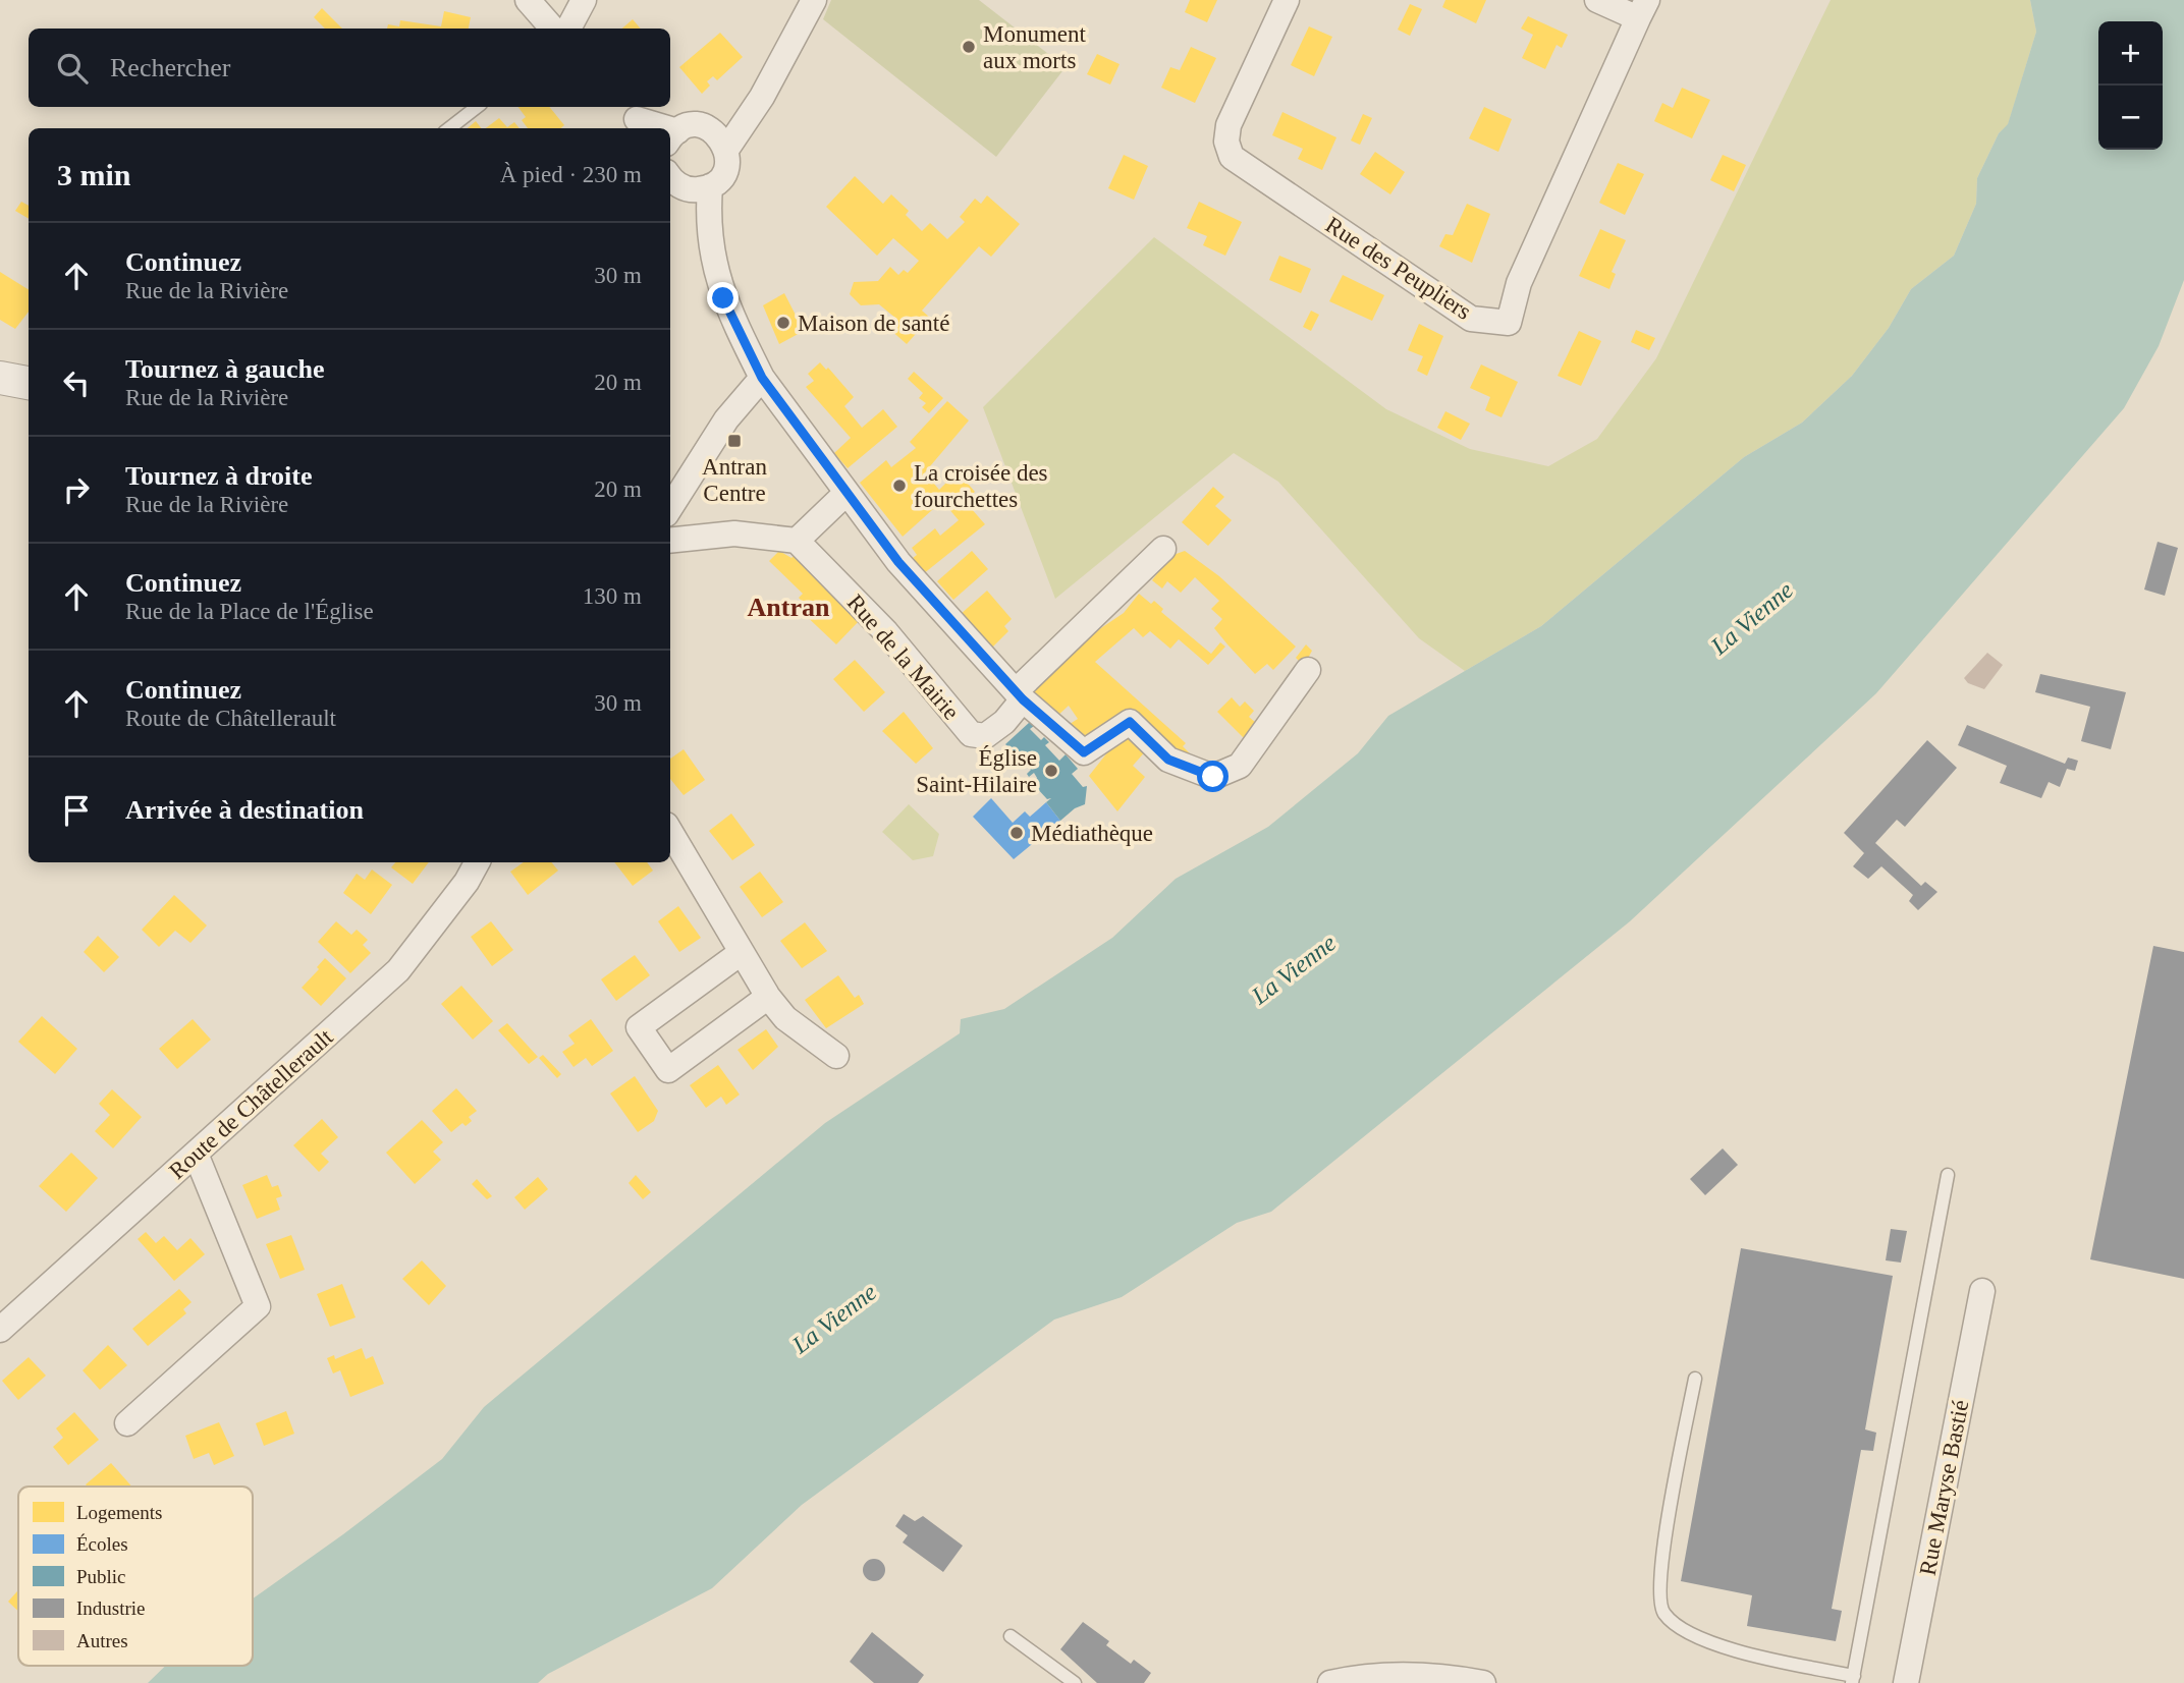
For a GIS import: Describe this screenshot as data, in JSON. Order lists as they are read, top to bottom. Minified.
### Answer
{"streets":{"street":["Rue des Peupliers","Rue de la Mairie","Route de Châtellerault","Rue Maryse Bastié"]},"districts":["Antran"],"water":["La Vienne"],"places":{"other":["Monument aux morts","Maison de santé","La croisée des fourchettes","Église Saint-Hilaire","Médiathèque"],"transit":["Antran Centre"]},"legend":["Logements","Écoles","Public","Industrie","Autres"],"page":{"map_buttons":["+","−"],"search":"Rechercher","heading":["3 min","À pied · 230 m"],"list":[["Continuez","Rue de la Rivière","30 m"],["Tournez à gauche","Rue de la Rivière","20 m"],["Tournez à droite","Rue de la Rivière","20 m"],["Continuez","Rue de la Place de l'Église","130 m"],["Continuez","Route de Châtellerault","30 m"],"Arrivée à destination"]}}
